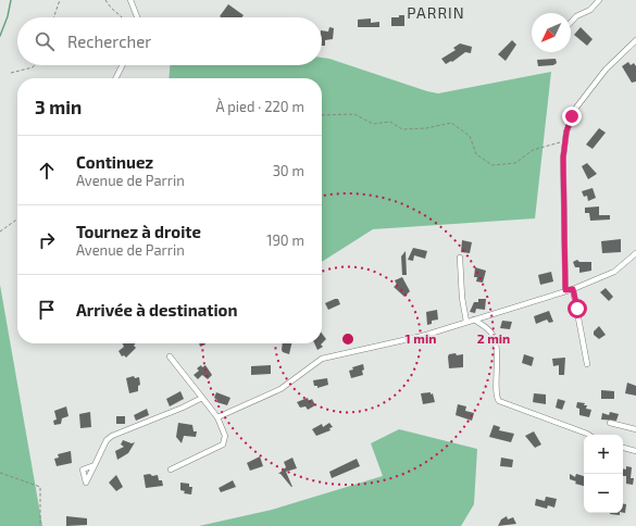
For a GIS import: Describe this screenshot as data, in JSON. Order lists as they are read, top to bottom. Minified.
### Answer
{"districts":["PARRIN"],"north":"bottom left","page":{"search":"Rechercher","heading":["3 min","À pied · 220 m"],"list":[["Continuez","Avenue de Parrin","30 m"],["Tournez à droite","Avenue de Parrin","190 m"],"Arrivée à destination"],"map_buttons":["+","−"]},"rings":["1 min","2 min"]}
